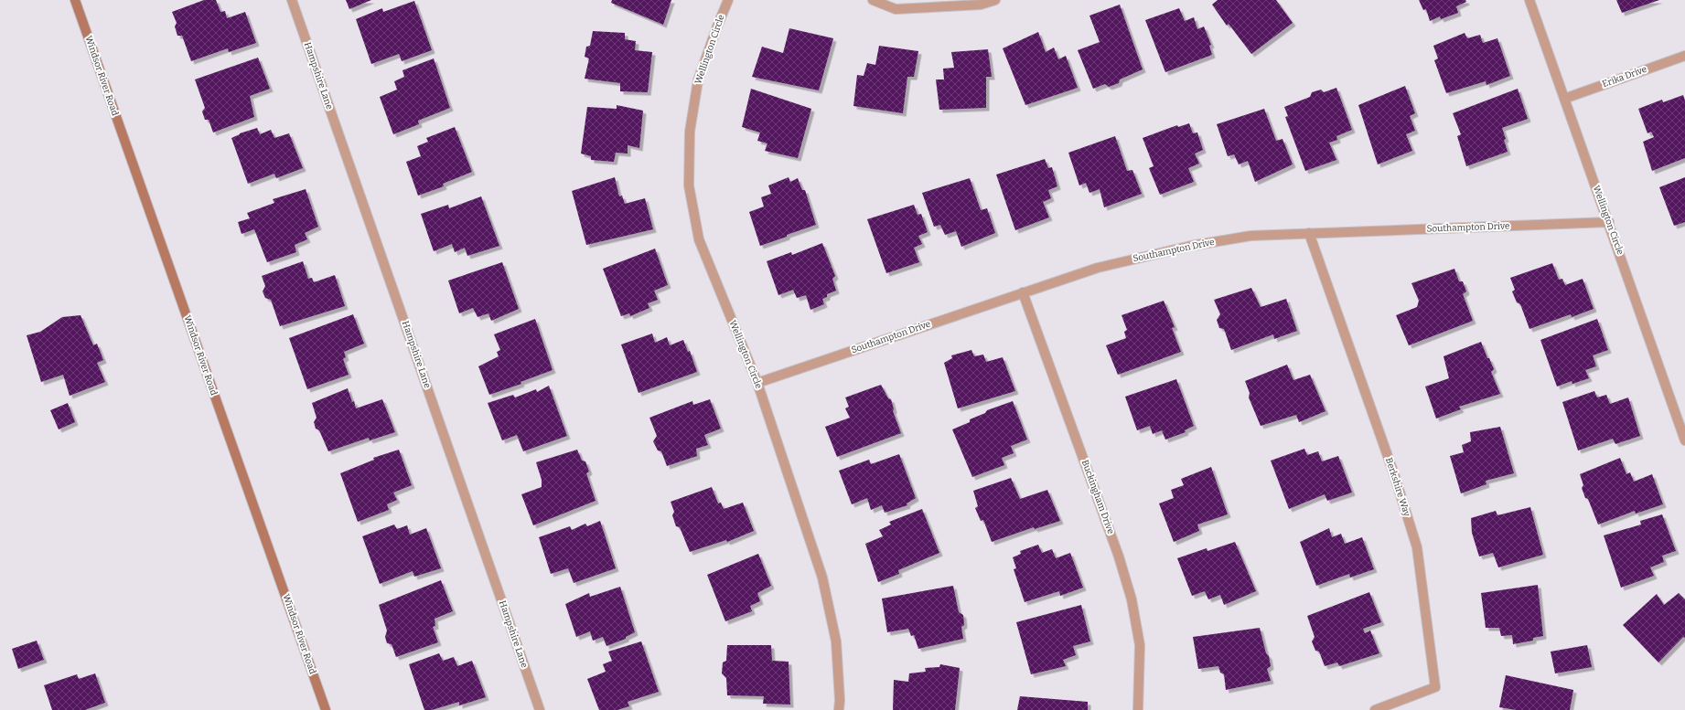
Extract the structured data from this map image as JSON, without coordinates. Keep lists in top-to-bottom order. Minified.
{"streets":{"main road":["Windsor River Road"],"street":["Wellington Circle","Hampshire Lane","Erika Drive","Southampton Drive","Berkshire Way","Buckingham Drive"]},"crossings":[["Wellington Circle","Erika Drive"],["Wellington Circle","Southampton Drive"],["Southampton Drive","Berkshire Way"],["Southampton Drive","Buckingham Drive"]]}
